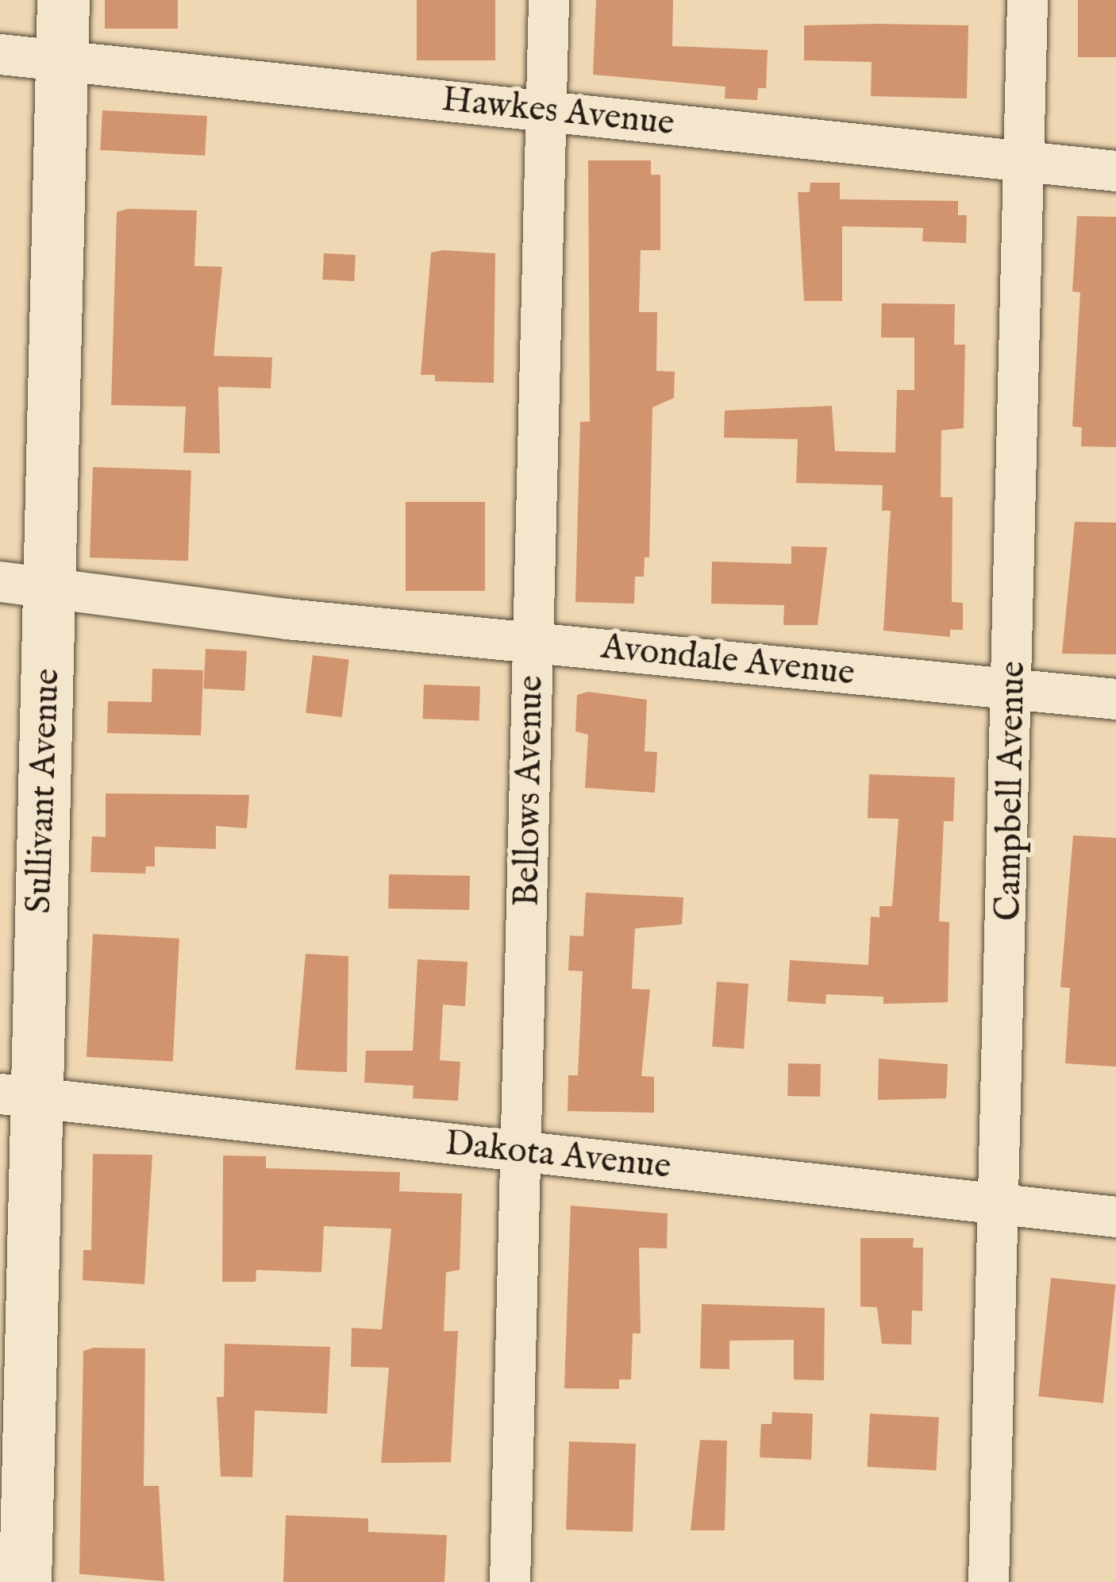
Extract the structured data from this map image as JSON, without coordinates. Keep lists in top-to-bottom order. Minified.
{"streets":{"street":["Hawkes Avenue","Avondale Avenue","Sullivant Avenue","Bellows Avenue","Campbell Avenue","Dakota Avenue"]},"crossings":[["Hawkes Avenue","Sullivant Avenue"],["Hawkes Avenue","Bellows Avenue"],["Hawkes Avenue","Campbell Avenue"],["Avondale Avenue","Sullivant Avenue"],["Avondale Avenue","Bellows Avenue"],["Avondale Avenue","Campbell Avenue"],["Sullivant Avenue","Dakota Avenue"],["Bellows Avenue","Dakota Avenue"],["Campbell Avenue","Dakota Avenue"]]}
